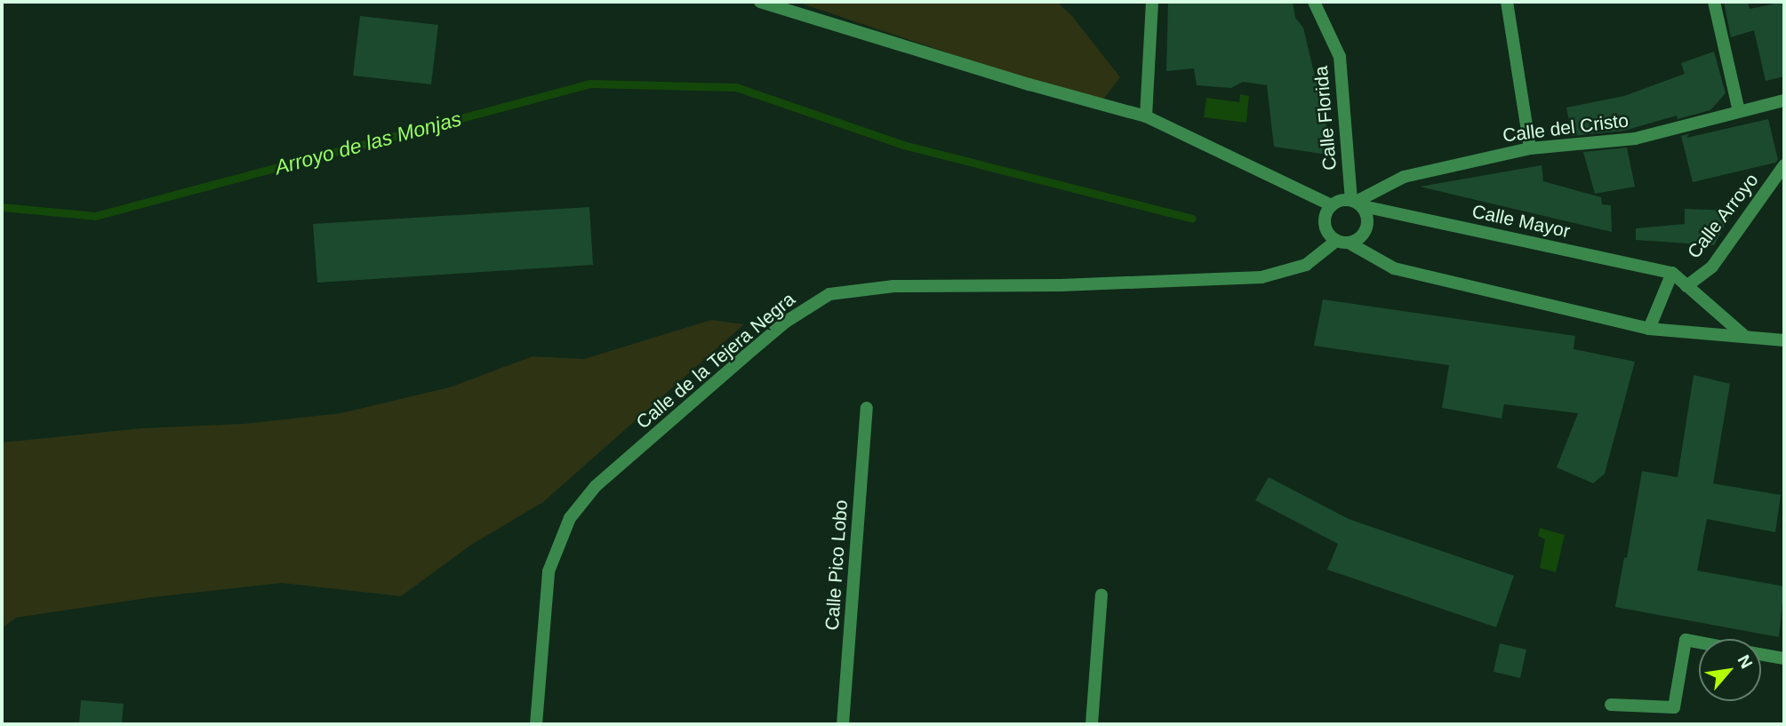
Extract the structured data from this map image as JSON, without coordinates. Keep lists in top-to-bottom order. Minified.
{"streets":{"street":["Calle Florida","Calle del Cristo","Calle Arroyo","Calle Mayor","Calle de la Tejera Negra","Calle Pico Lobo"]},"crossings":[["Calle Florida","Calle del Cristo"],["Calle Florida","Calle Mayor"],["Calle Florida","Calle de la Tejera Negra"],["Calle del Cristo","Calle Mayor"],["Calle del Cristo","Calle de la Tejera Negra"],["Calle Mayor","Calle de la Tejera Negra"]],"water":["Arroyo de las Monjas"],"north":"top right"}
